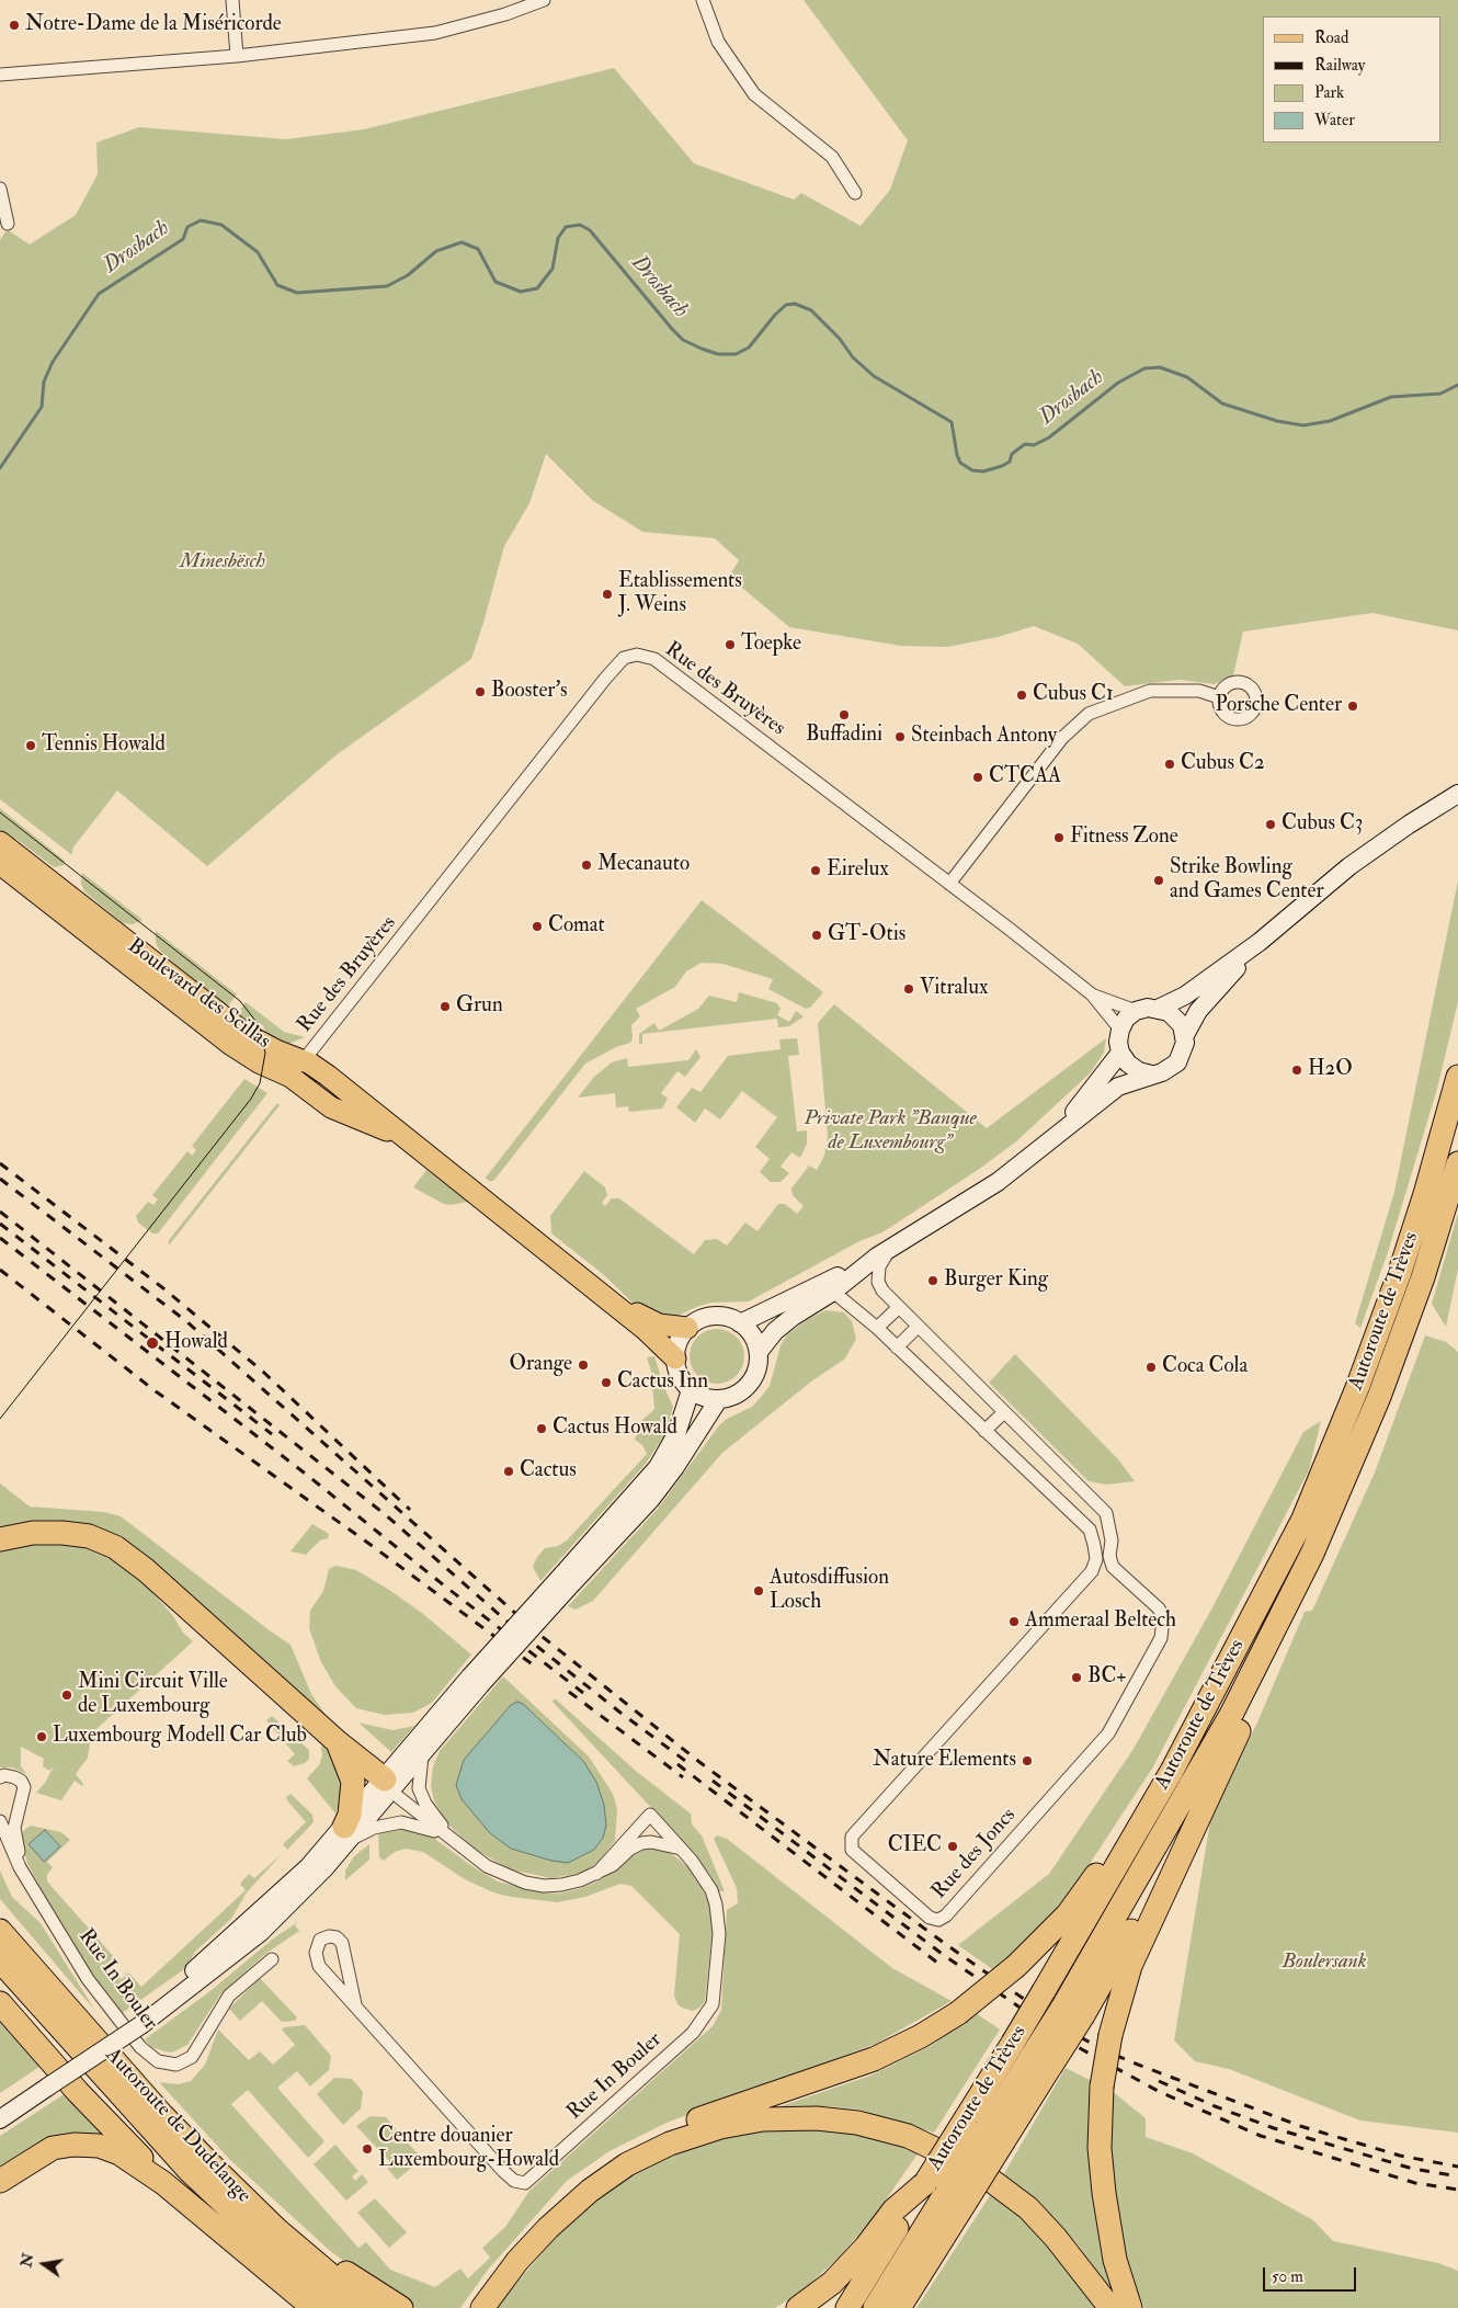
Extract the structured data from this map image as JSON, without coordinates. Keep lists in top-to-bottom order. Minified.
{"streets":{"highway":["Autoroute de Trèves","Autoroute de Dudelange"],"main road":["Boulevard des Scillas"],"street":["Rue des Bruyères","Rue des Joncs","Rue In Bouler"]},"crossings":[["Rue des Bruyères","Boulevard des Scillas"]],"water":["Drosbach"],"parks":["Minesbësch","Private Park \"Banque de Luxembourg\"","Boulersank"],"places":["Notre-Dame de la Miséricorde","Etablissements J. Weins","Toepke","Booster's","Cubus C1","Porsche Center","Buffadini","Steinbach Antony","Tennis Howald","Cubus C2","CTCAA","Cubus C3","Fitness Zone","Mecanauto","Eirelux","Strike Bowling and Games Center","Comat","GT-Otis","Vitralux","Grun","H2O","Burger King","Howald","Orange","Coca Cola","Cactus Inn","Cactus Howald","Cactus","Autosdiffusion Losch","Ammeraal Beltech","BC+","Mini Circuit Ville de Luxembourg","Luxembourg Modell Car Club","Nature Elements","CIEC","Centre douanier Luxembourg-Howald"],"legend":["Road","Railway","Park","Water"],"scale_bar":"50 m","north":"left"}
